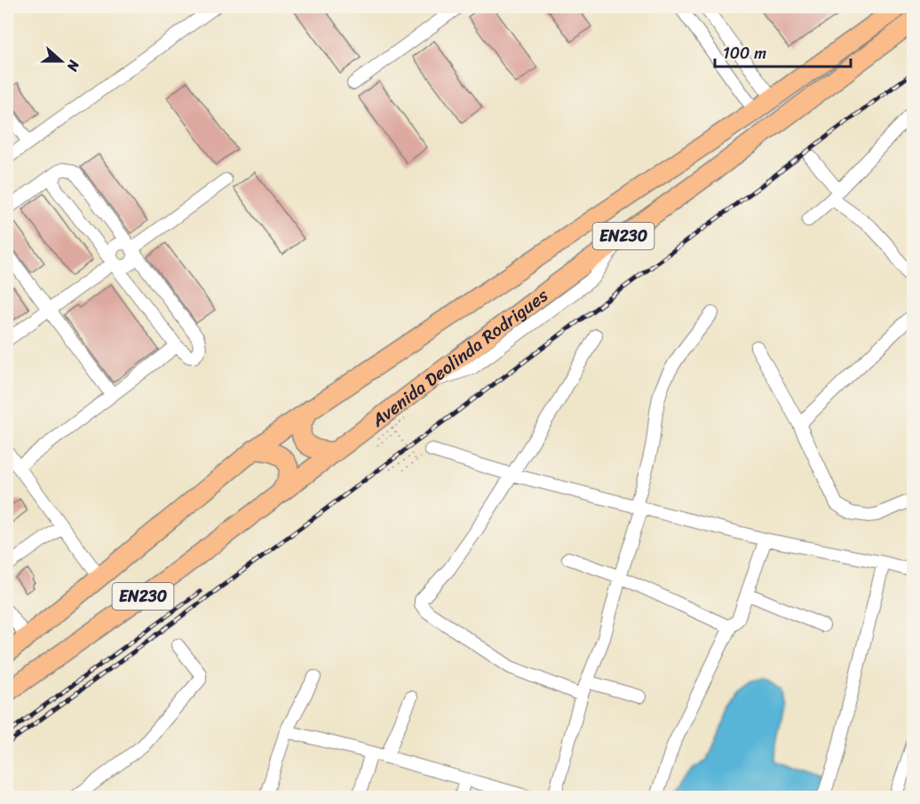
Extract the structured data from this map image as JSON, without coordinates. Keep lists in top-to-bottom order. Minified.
{"streets":{"highway":["EN230","Avenida Deolinda Rodrigues"]},"scale_bar":"100 m","north":"right"}
